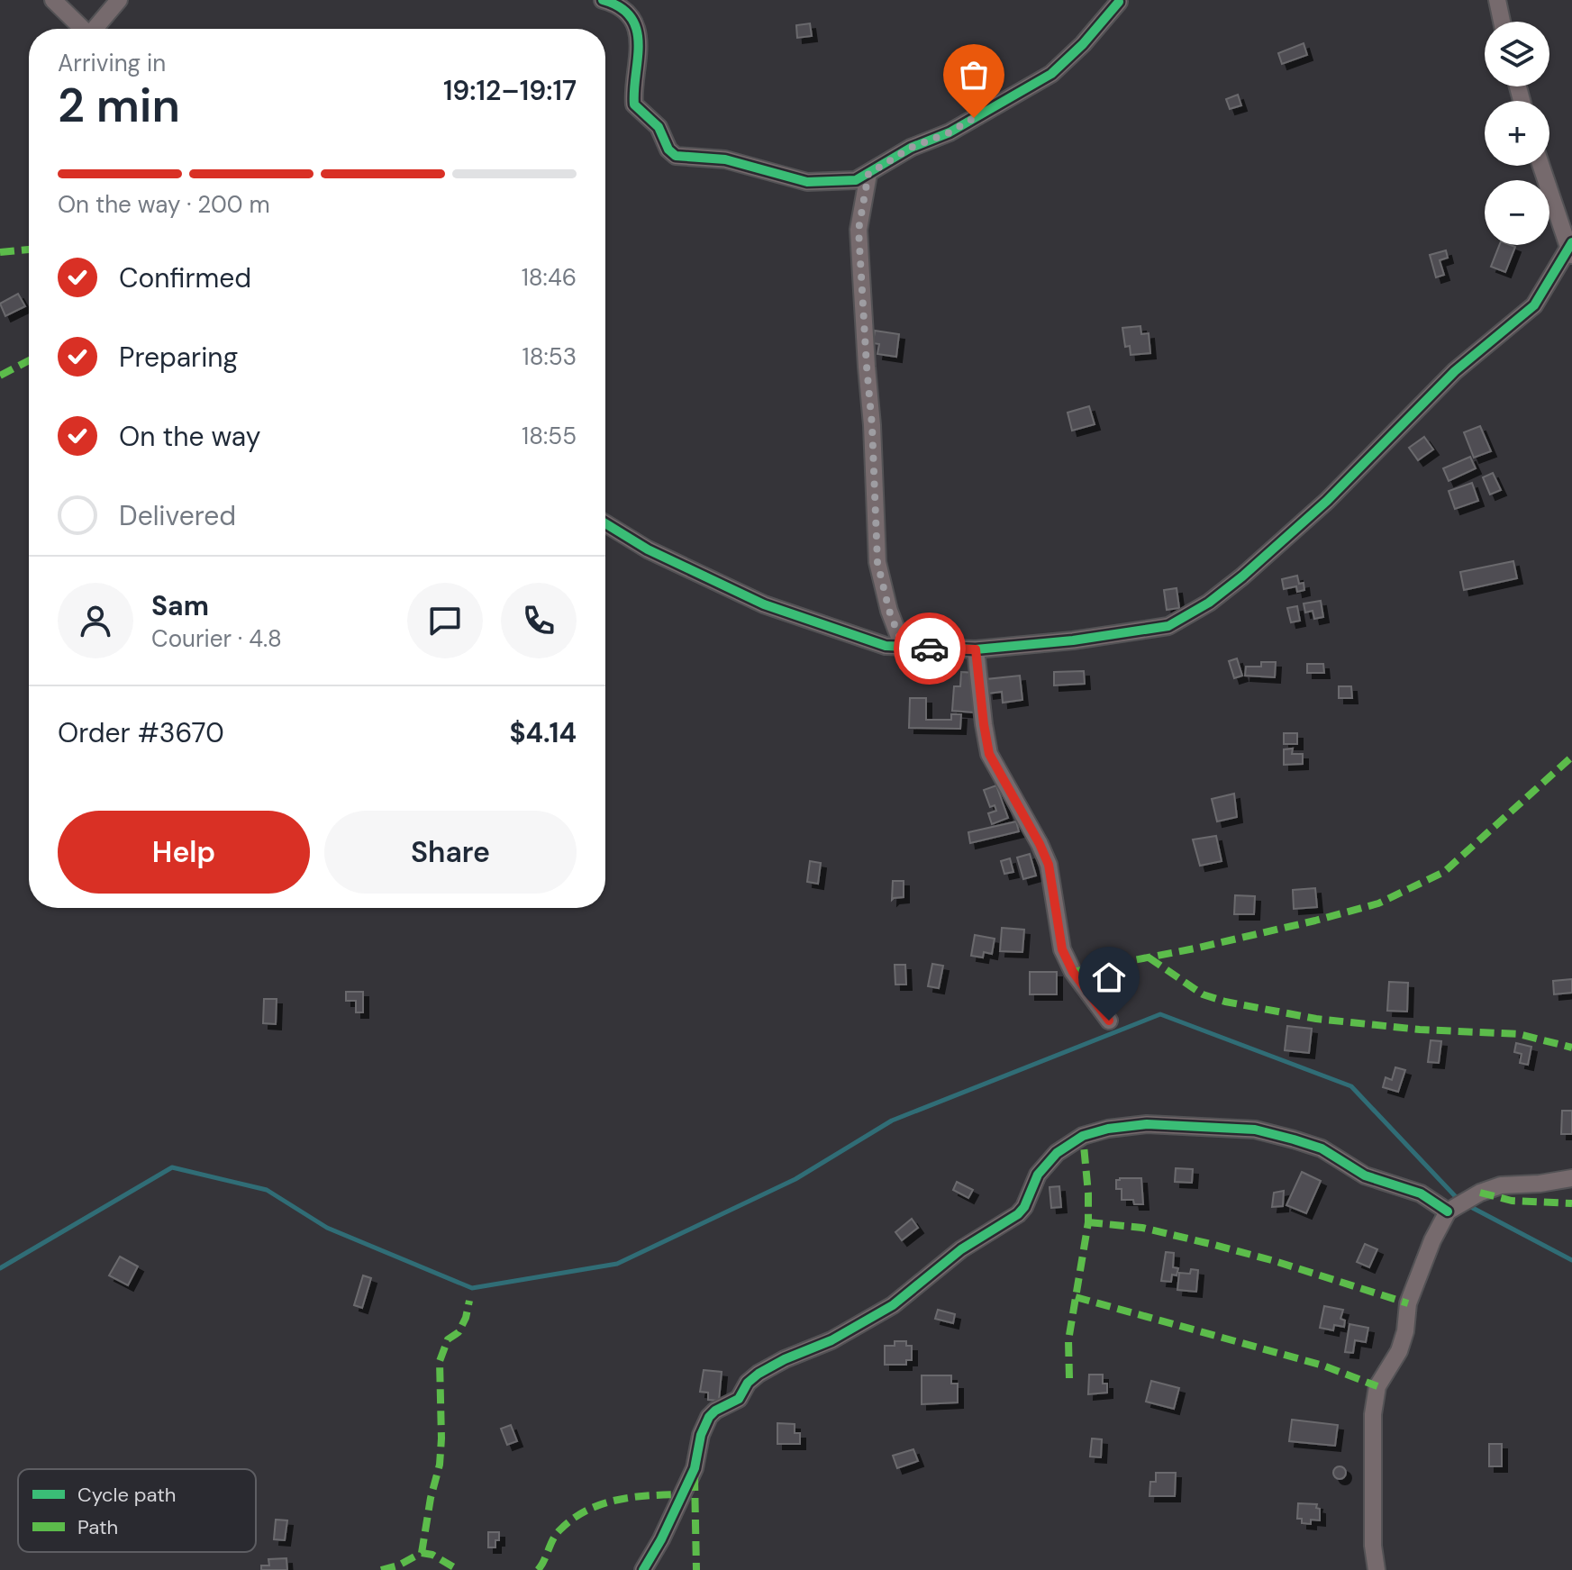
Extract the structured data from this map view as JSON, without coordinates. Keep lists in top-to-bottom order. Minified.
{"legend":["Cycle path","Path"],"page":{"map_buttons":["+","−"],"heading":["2 min","Arriving in","19:12–19:17"],"panel":["Sam","Courier · 4.8","Order #3670","$4.14"],"bar":"On the way · 200 m","list":[["Confirmed","18:46"],["Preparing","18:53"],["On the way","18:55"],"Delivered"],"buttons":["Help","Share"]}}
